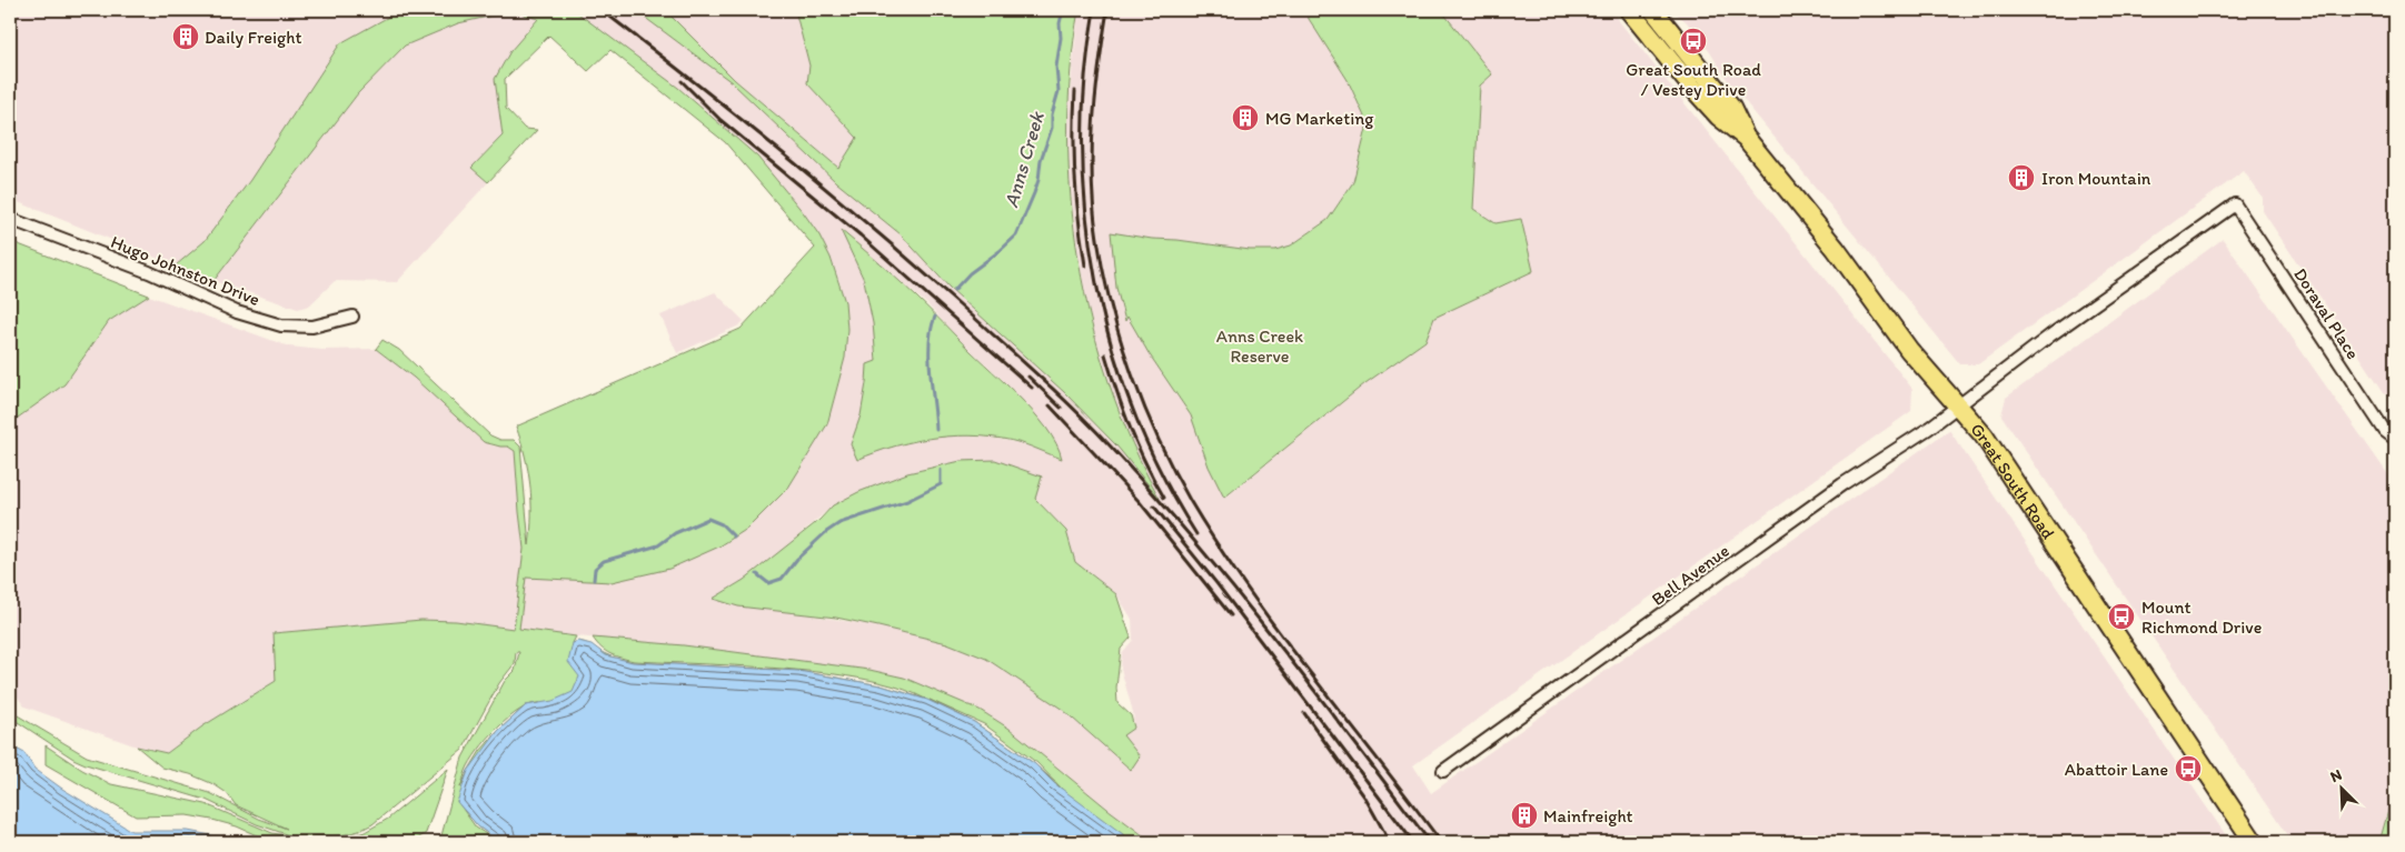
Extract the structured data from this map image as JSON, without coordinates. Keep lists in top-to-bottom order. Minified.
{"streets":{"main road":["Great South Road"],"street":["Hugo Johnston Drive","Doraval Place","Bell Avenue"]},"crossings":[["Doraval Place","Great South Road"],["Doraval Place","Bell Avenue"],["Great South Road","Bell Avenue"]],"water":["Anns Creek"],"parks":["Anns Creek Reserve"],"places":{"building":["Daily Freight","MG Marketing","Iron Mountain","Mainfreight"],"bus stop":["Great South Road / Vestey Drive","Mount Richmond Drive","Abattoir Lane"]},"north":"top left"}
